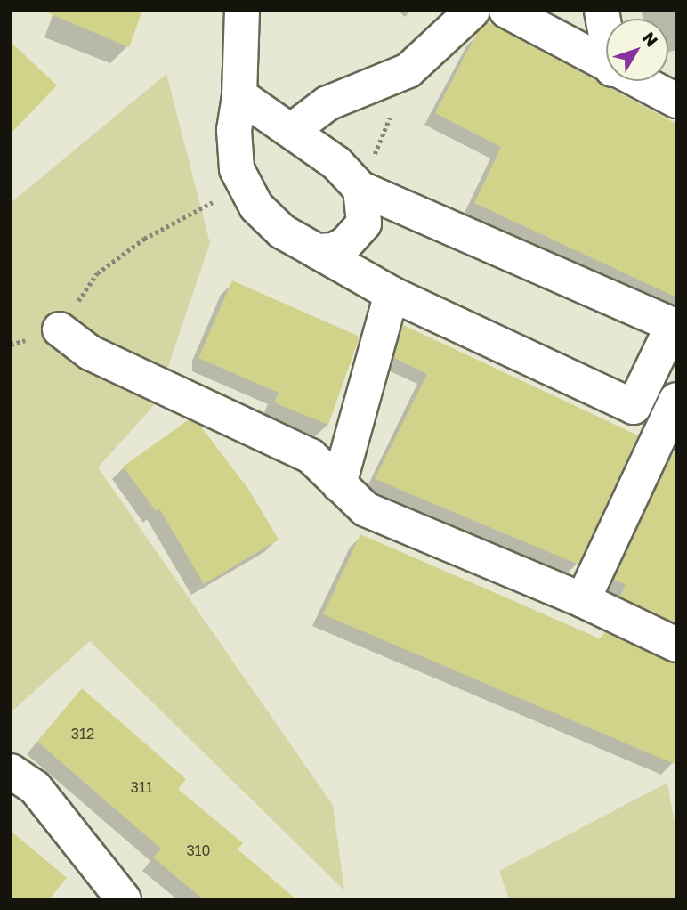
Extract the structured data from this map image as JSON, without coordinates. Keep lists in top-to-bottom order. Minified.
{"house_numbers":["312","311","310"],"north":"top right"}
